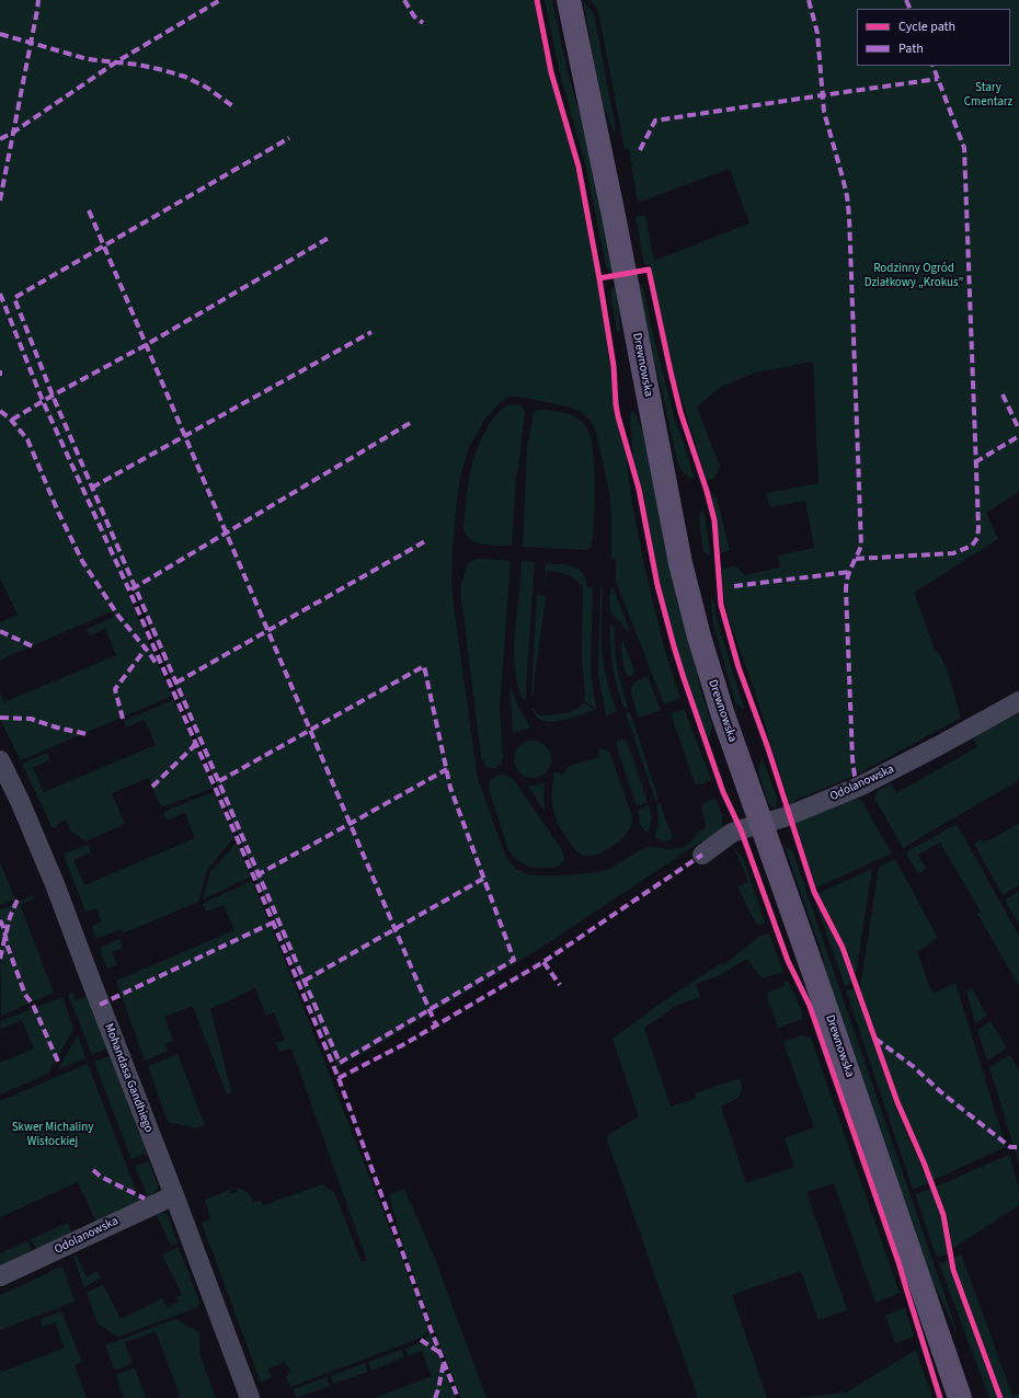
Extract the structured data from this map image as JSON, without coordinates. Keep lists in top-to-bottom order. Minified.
{"streets":{"main road":["Drewnowska"],"street":["Odolanowska","Mohandasa Gandhiego"]},"crossings":[["Drewnowska","Odolanowska"],["Odolanowska","Mohandasa Gandhiego"]],"parks":["Stary Cmentarz","Rodzinny Ogród Działkowy „Krokus”","Skwer Michaliny Wisłockiej"],"legend":["Cycle path","Path"]}
